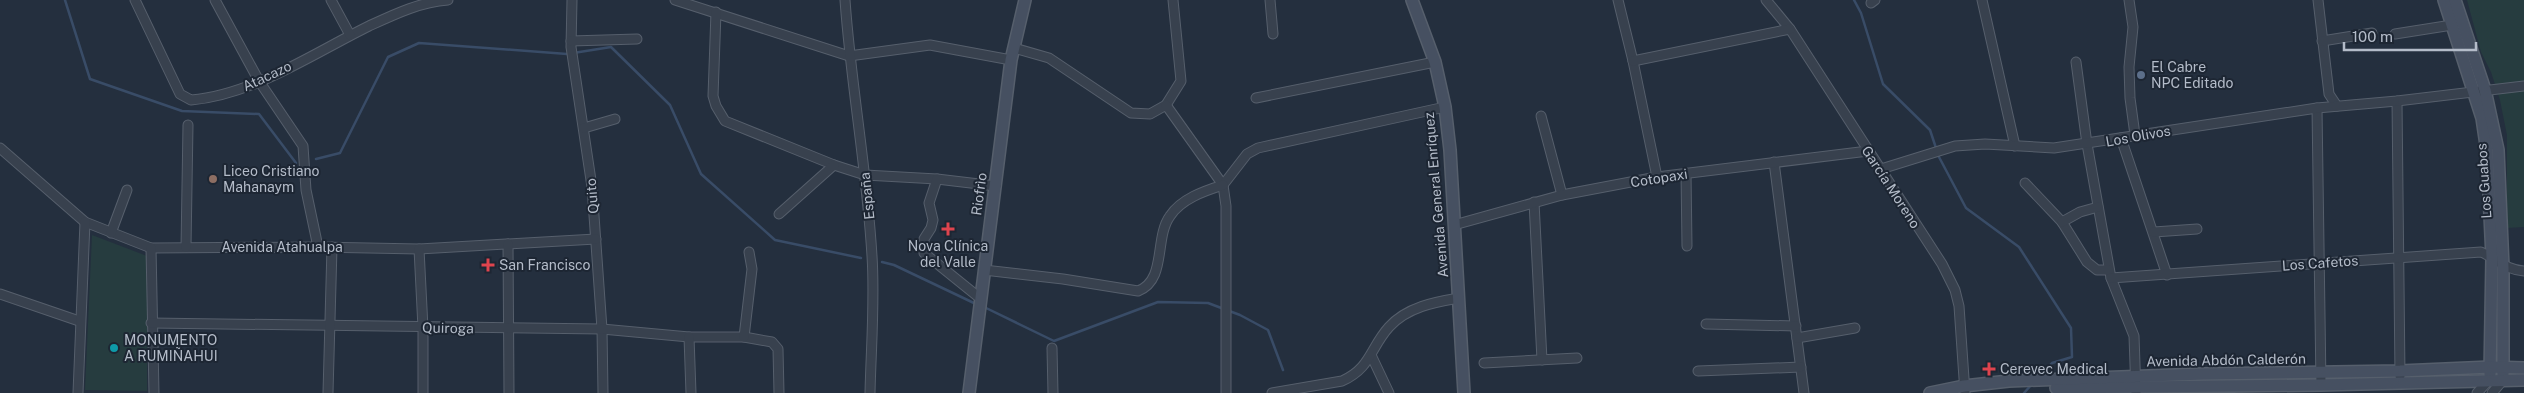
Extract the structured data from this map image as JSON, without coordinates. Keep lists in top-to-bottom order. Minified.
{"streets":{"street":["Atacazo","Los Olivos","Cotopaxi","Los Guabos","García Moreno","Riofrìo","Avenida General Enríquez","Quito","España","Avenida Atahualpa","Los Cafetos","Quiroga","Avenida Abdón Calderón"]},"crossings":[["Los Olivos","Los Guabos"],["Los Olivos","García Moreno"],["Cotopaxi","García Moreno"],["Cotopaxi","Avenida General Enríquez"],["Los Guabos","Los Cafetos"],["Los Guabos","Avenida Abdón Calderón"],["García Moreno","Avenida Abdón Calderón"],["Quito","Avenida Atahualpa"],["Quito","Quiroga"]],"places":{"other":["El Cabre NPC Editado","Liceo Cristiano Mahanaym","MONUMENTO A RUMIÑAHUI"],"health":["Nova Clínica del Valle","San Francisco","Cerevec Medical"]},"scale_bar":"100 m"}
